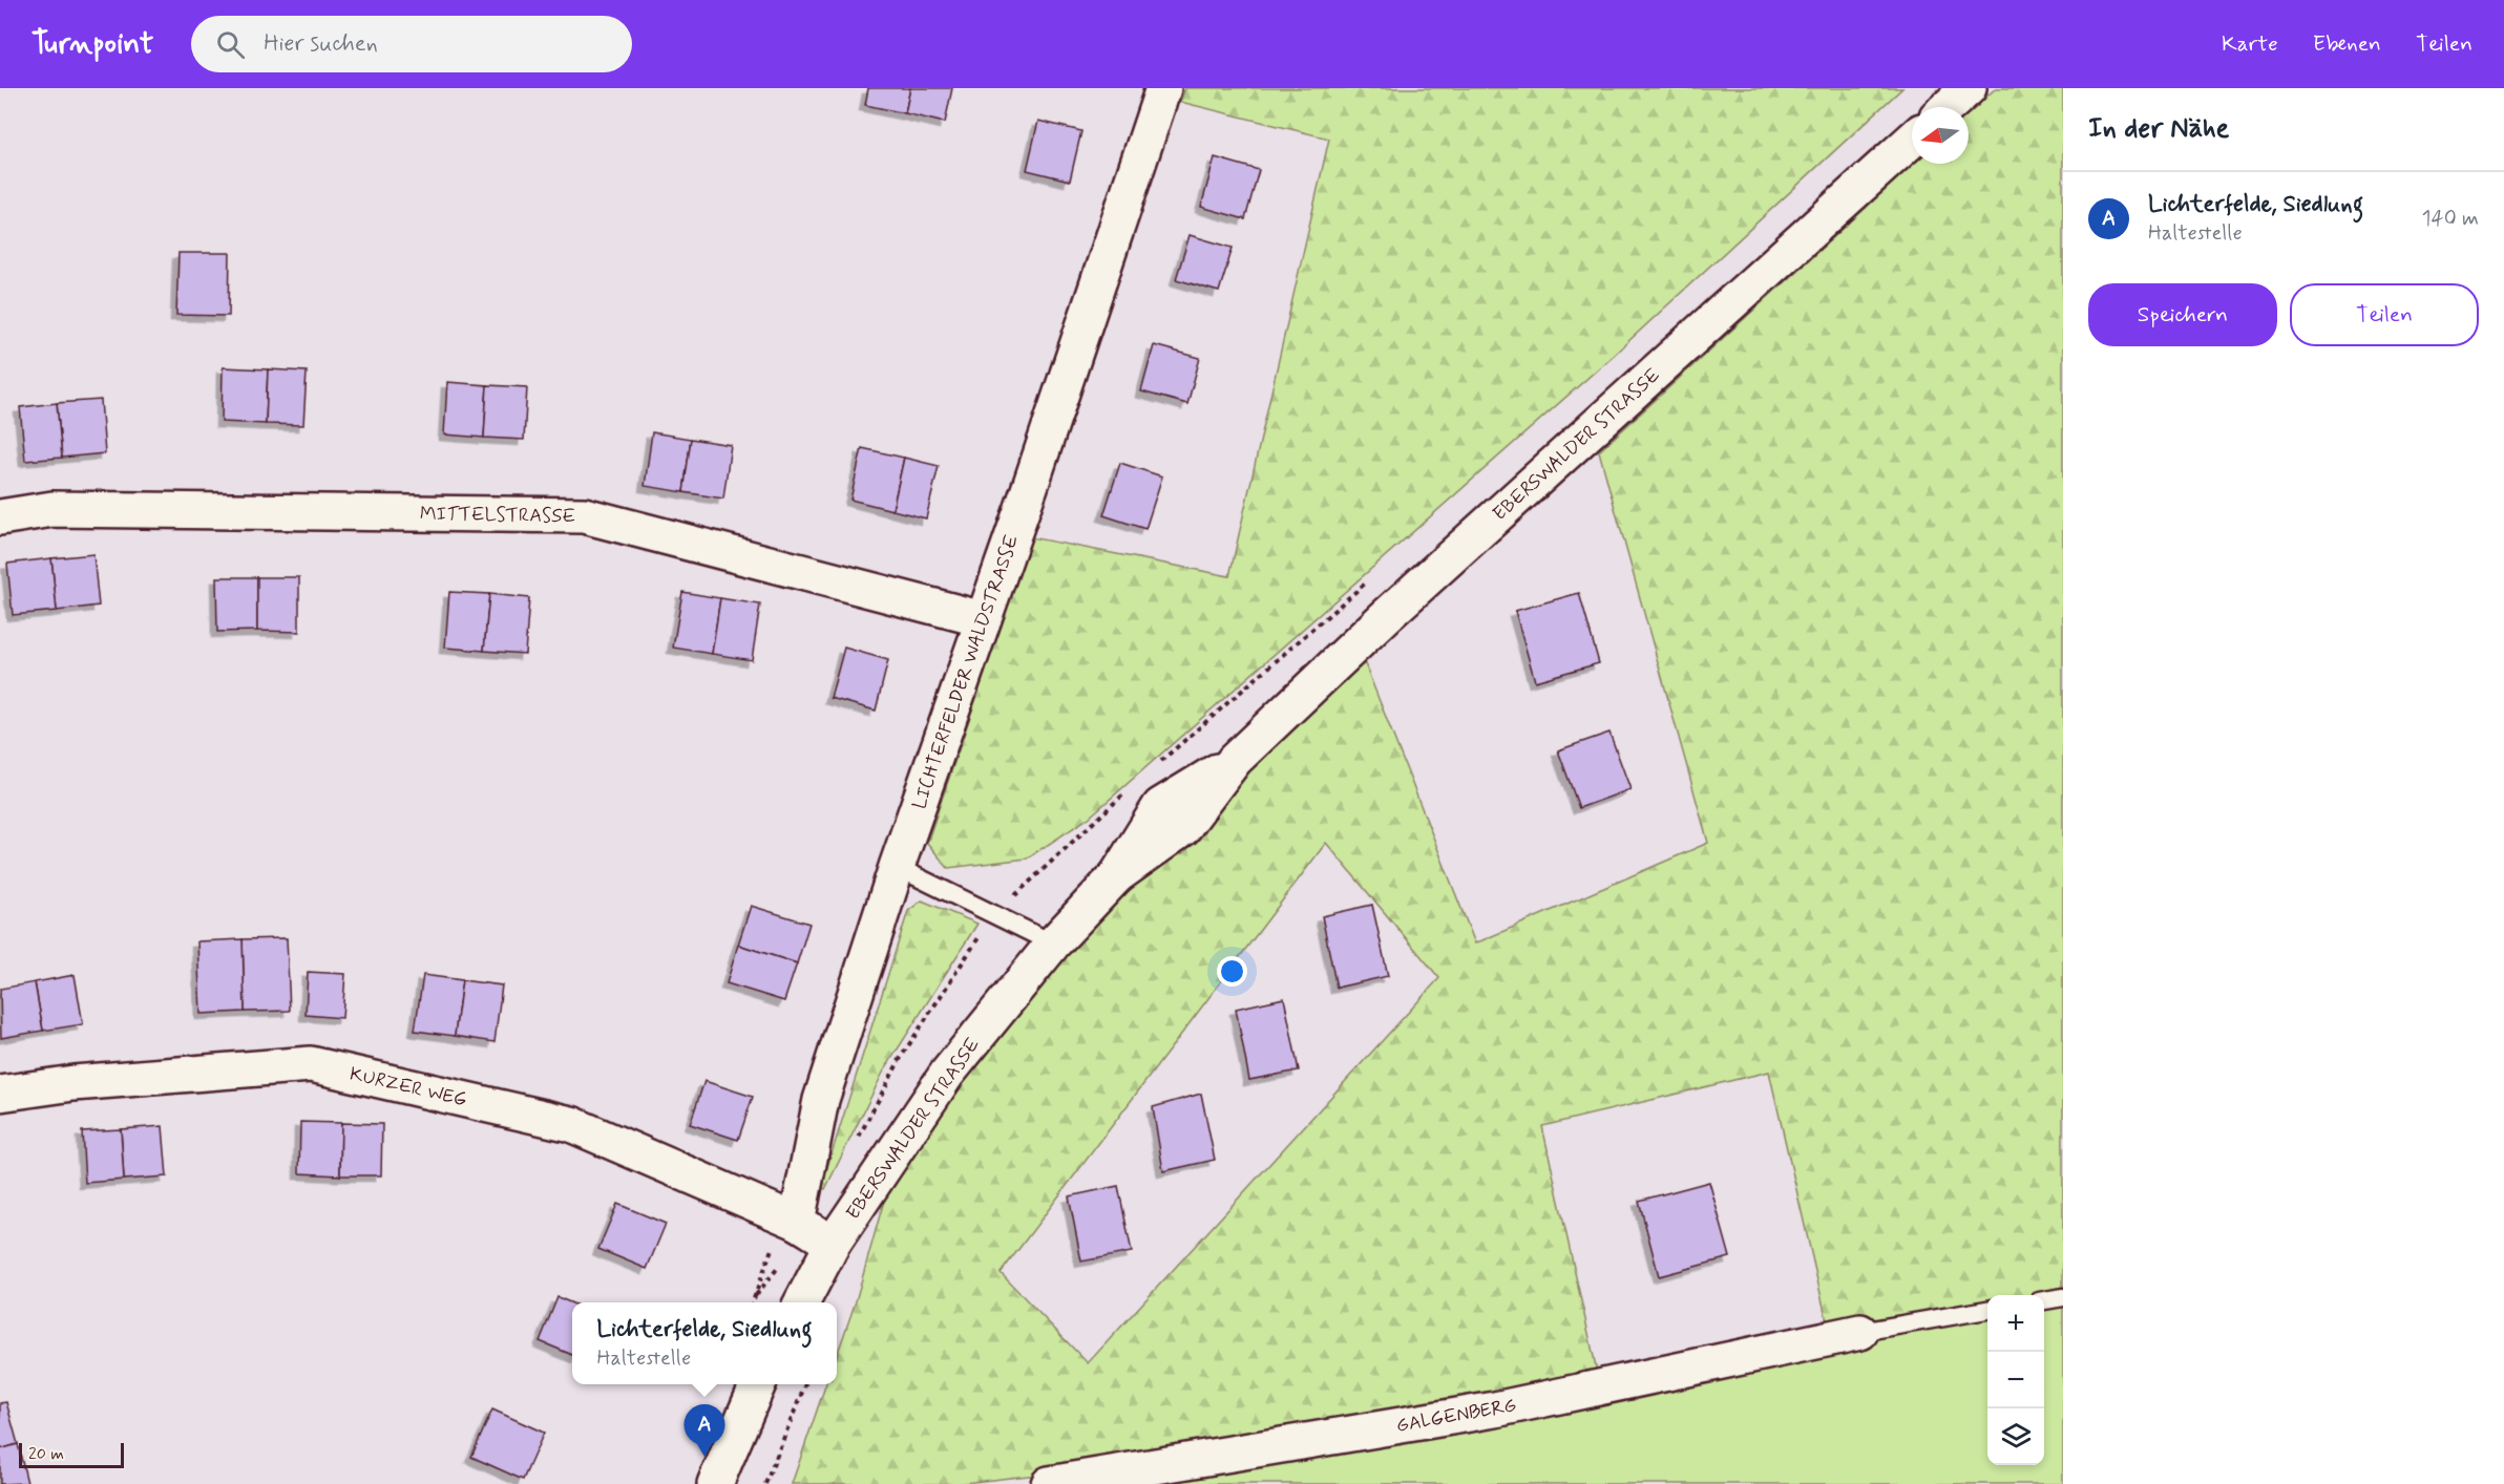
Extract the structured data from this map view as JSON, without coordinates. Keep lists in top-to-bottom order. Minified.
{"streets":{"street":["EBERSWALDER STRASSE","MITTELSTRASSE","LICHTERFELDER WALDSTRASSE","KURZER WEG","GALGENBERG"]},"crossings":[["MITTELSTRASSE","LICHTERFELDER WALDSTRASSE"],["LICHTERFELDER WALDSTRASSE","KURZER WEG"]],"scale_bar":"20 m","north":"left","page":{"header":"Turnpoint","search":"Hier suchen","nav":["Karte","Ebenen","Teilen"],"heading":"In der Nähe","list":[{"mark":"A","name":"Lichterfelde, Siedlung","note":"Haltestelle","value":"140 m"}],"buttons":["Speichern","Teilen"],"map_buttons":["+","−"],"popup":["Lichterfelde, Siedlung","Haltestelle"],"pins":"A","scale":"20 m"}}
